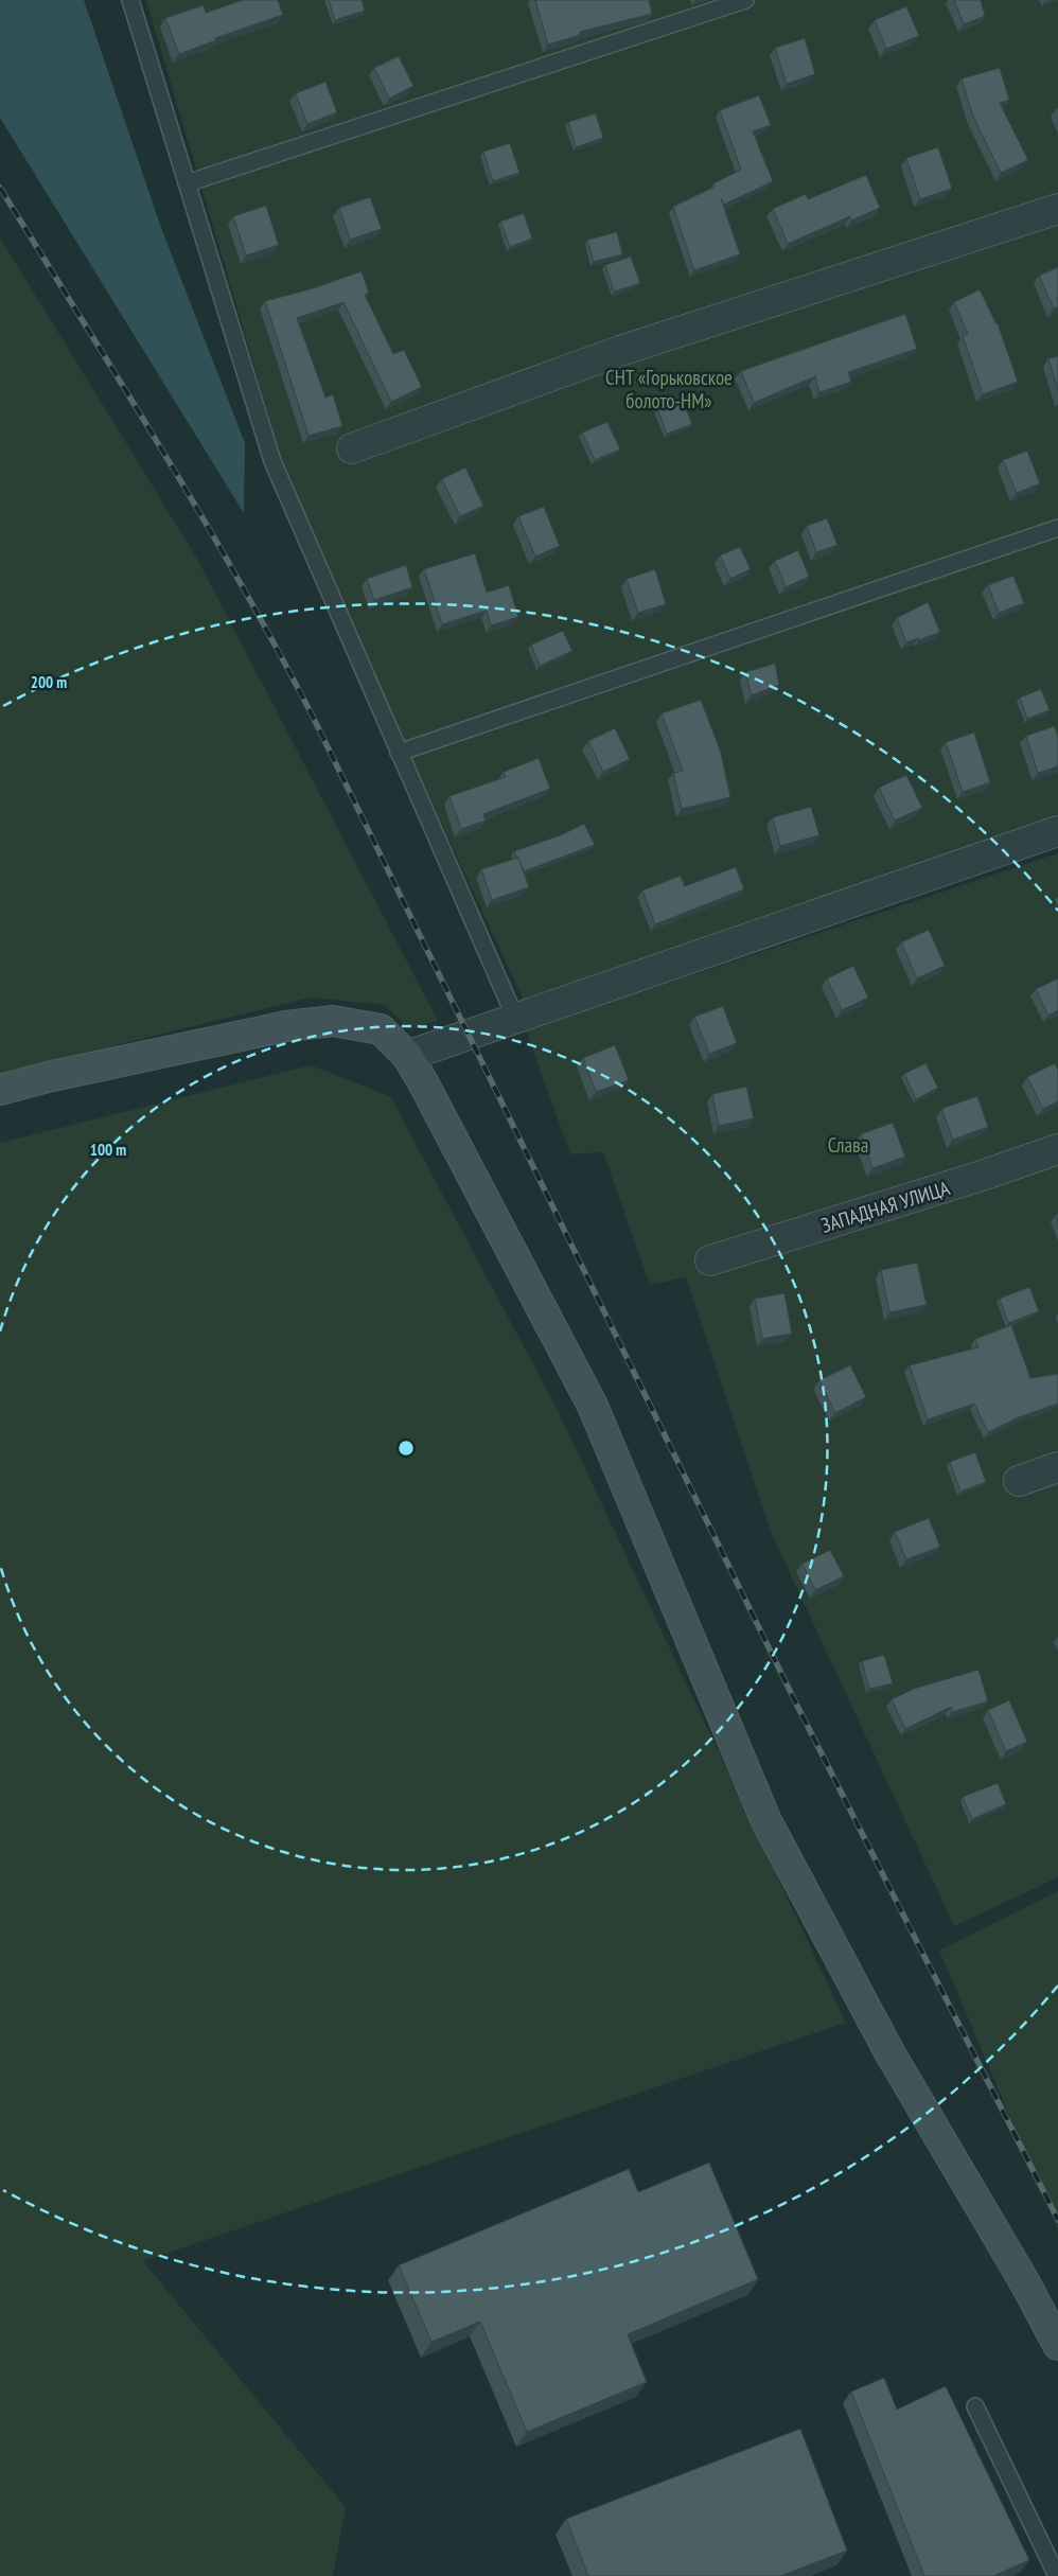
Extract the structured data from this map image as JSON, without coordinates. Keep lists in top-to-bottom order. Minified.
{"streets":{"street":["ЗАПАДНАЯ УЛИЦА"]},"parks":["СНТ «Горьковское болото-НМ»","Слава"],"rings":["200 m","100 m"]}
